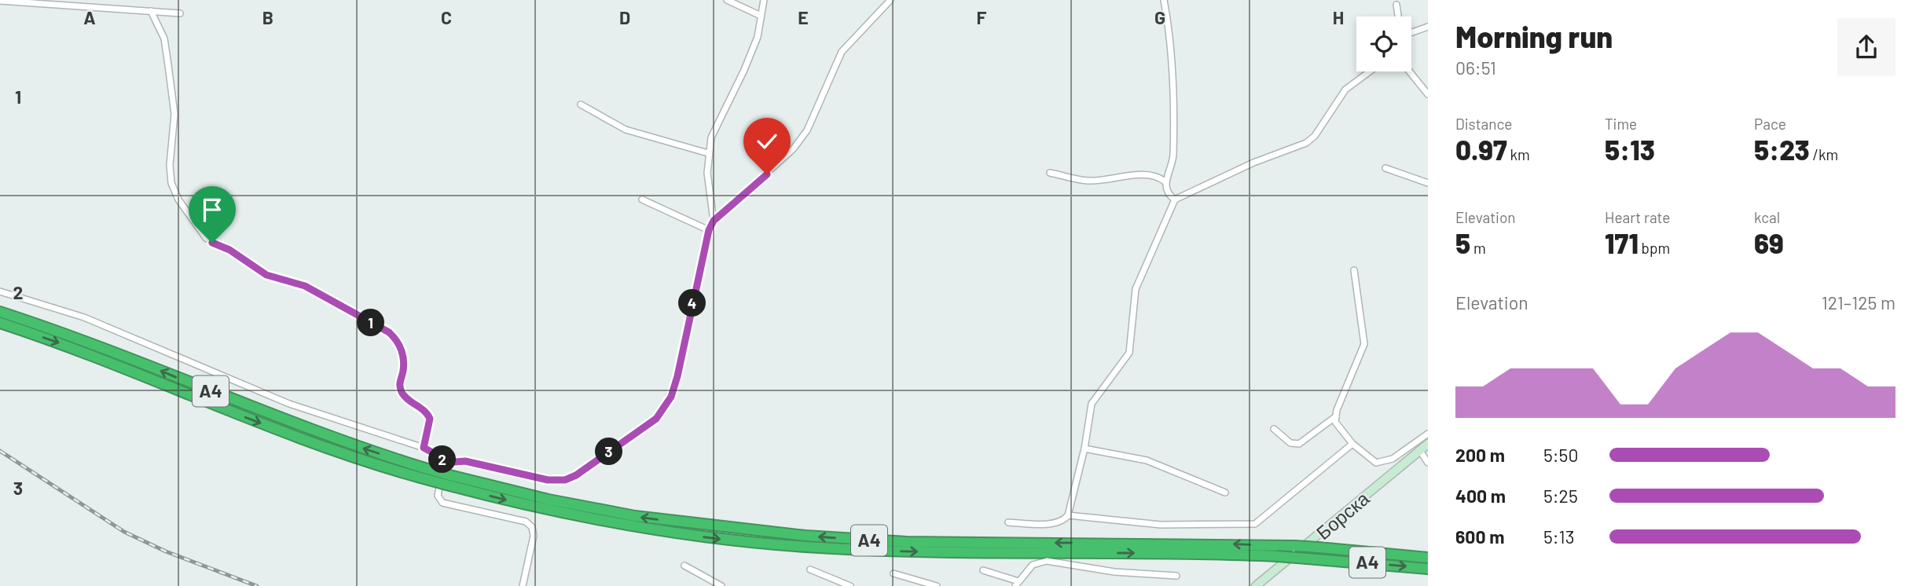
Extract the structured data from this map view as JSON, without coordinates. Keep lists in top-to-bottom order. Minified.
{"streets":{"highway":["A4"],"street":["Борска"]},"page":{"heading":["Morning run","06:51"],"stats":[["Distance","0.97 km"],["Time","5:13"],["Pace","5:23 /km"],["Elevation","5 m"],["Heart rate","171 bpm"],["kcal","69"]],"chart":["Elevation","121–125 m"],"pins":["4","1","3","2"],"list":[{"name":"200 m","note":"5:50"},{"name":"400 m","note":"5:25"},{"name":"600 m","note":"5:13"}]},"grid":{"columns":["A","B","C","D","E","F","G","H"],"rows":["1","2","3"]}}
